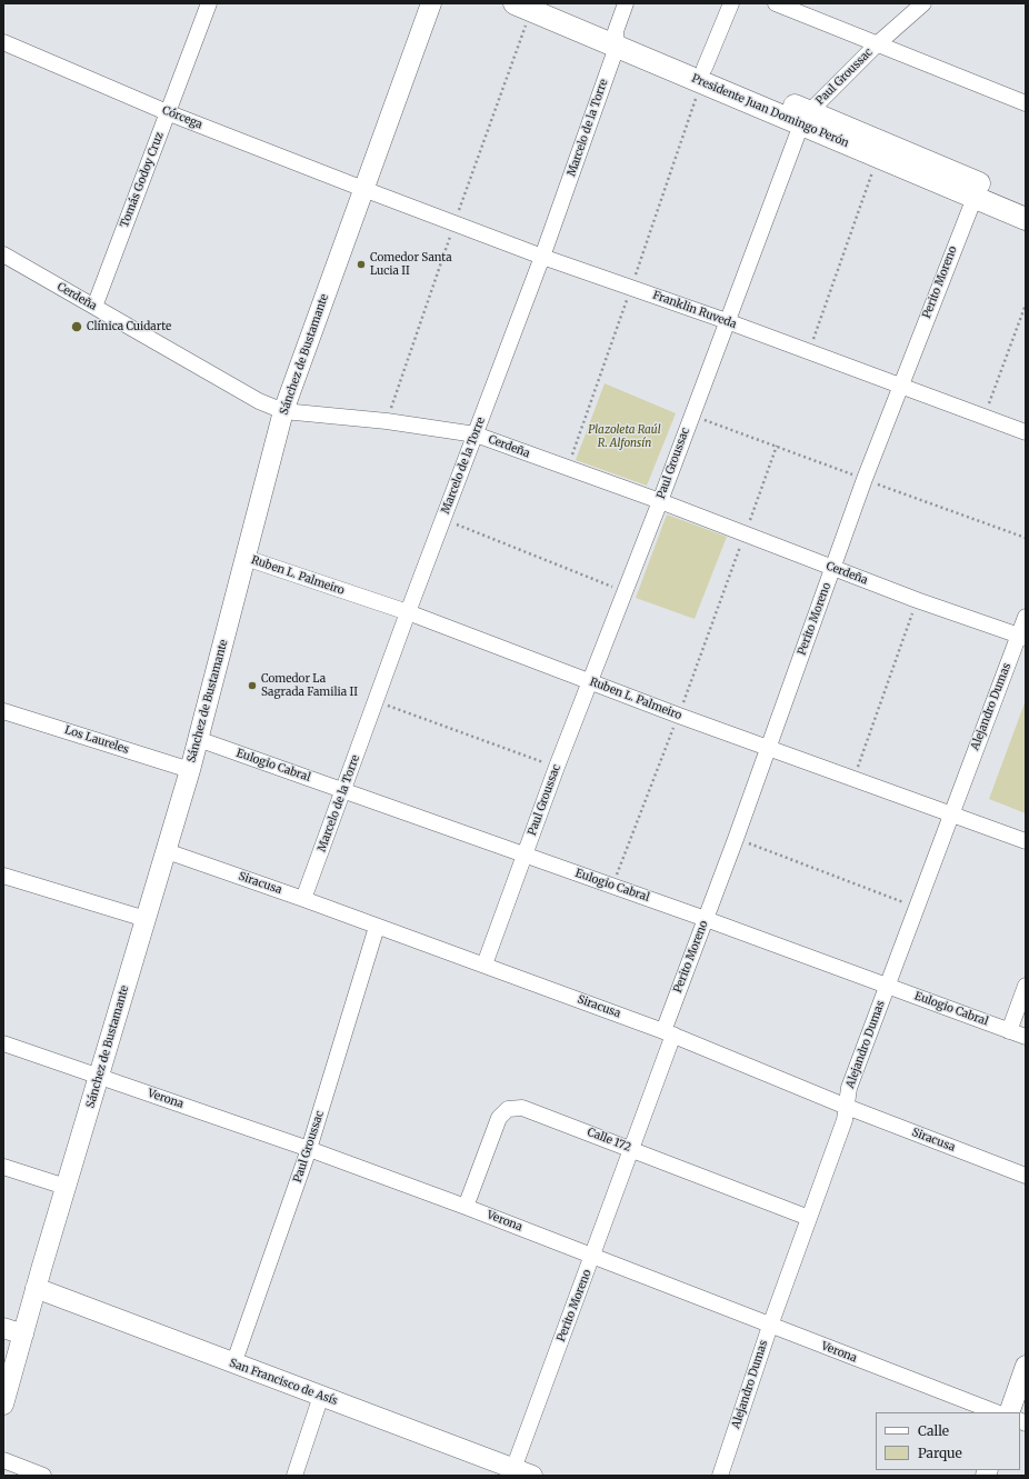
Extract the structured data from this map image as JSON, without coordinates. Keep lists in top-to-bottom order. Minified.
{"streets":{"main road":["Presidente Juan Domingo Perón"],"street":["Paul Groussac","Córcega","Marcelo de la Torre","Tomás Godoy Cruz","Perito Moreno","Cerdeña","Franklin Ruveda","Sánchez de Bustamante","Ruben L. Palmeiro","Alejandro Dumas","Los Laureles","Eulogio Cabral","Siracusa","Verona","Calle 172","San Francisco de Asís"]},"crossings":[["Paul Groussac","Presidente Juan Domingo Perón"],["Paul Groussac","Cerdeña"],["Paul Groussac","Franklin Ruveda"],["Paul Groussac","Ruben L. Palmeiro"],["Paul Groussac","Eulogio Cabral"],["Paul Groussac","Siracusa"],["Paul Groussac","Verona"],["Paul Groussac","San Francisco de Asís"],["Presidente Juan Domingo Perón","Marcelo de la Torre"],["Presidente Juan Domingo Perón","Perito Moreno"],["Córcega","Tomás Godoy Cruz"],["Córcega","Franklin Ruveda"],["Córcega","Sánchez de Bustamante"],["Marcelo de la Torre","Cerdeña"],["Marcelo de la Torre","Franklin Ruveda"],["Marcelo de la Torre","Ruben L. Palmeiro"],["Marcelo de la Torre","Eulogio Cabral"],["Marcelo de la Torre","Siracusa"],["Tomás Godoy Cruz","Cerdeña"],["Perito Moreno","Cerdeña"],["Perito Moreno","Franklin Ruveda"],["Perito Moreno","Ruben L. Palmeiro"],["Perito Moreno","Eulogio Cabral"],["Perito Moreno","Siracusa"],["Perito Moreno","Verona"],["Perito Moreno","Calle 172"],["Perito Moreno","San Francisco de Asís"],["Cerdeña","Sánchez de Bustamante"],["Cerdeña","Alejandro Dumas"],["Franklin Ruveda","Sánchez de Bustamante"],["Sánchez de Bustamante","Ruben L. Palmeiro"],["Sánchez de Bustamante","Los Laureles"],["Sánchez de Bustamante","Eulogio Cabral"],["Sánchez de Bustamante","Siracusa"],["Sánchez de Bustamante","Verona"],["Sánchez de Bustamante","San Francisco de Asís"],["Ruben L. Palmeiro","Alejandro Dumas"],["Alejandro Dumas","Eulogio Cabral"],["Alejandro Dumas","Siracusa"],["Alejandro Dumas","Verona"],["Alejandro Dumas","Calle 172"],["Verona","Calle 172"]],"parks":["Plazoleta Raúl R. Alfonsín"],"places":["Comedor Santa Lucia II","Clínica Cuidarte","Comedor La Sagrada Familia II"],"legend":["Calle","Parque"]}
